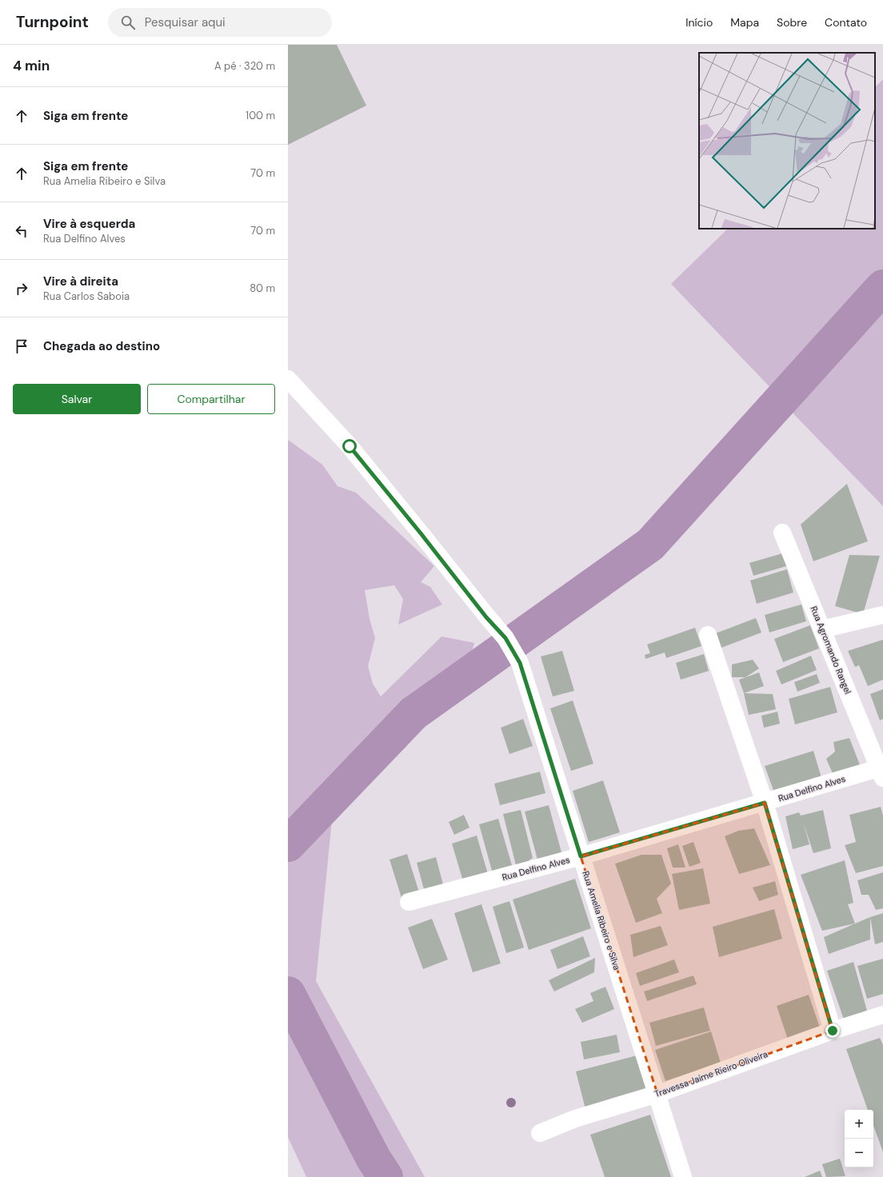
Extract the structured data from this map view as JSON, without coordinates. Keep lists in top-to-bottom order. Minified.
{"streets":{"street":["Rua Agromando Rangel","Rua Delfino Alves","Rua Amelia Ribeiro e Silva","Travessa Jaime Rieiro Oliveira"]},"crossings":[["Rua Agromando Rangel","Rua Delfino Alves"],["Rua Delfino Alves","Rua Amelia Ribeiro e Silva"],["Rua Amelia Ribeiro e Silva","Travessa Jaime Rieiro Oliveira"]],"page":{"header":"Turnpoint","search":"Pesquisar aqui","nav":["Início","Mapa","Sobre","Contato"],"heading":["4 min","A pé · 320 m"],"list":[["Siga em frente","100 m"],["Siga em frente","Rua Amelia Ribeiro e Silva","70 m"],["Vire à esquerda","Rua Delfino Alves","70 m"],["Vire à direita","Rua Carlos Saboia","80 m"],"Chegada ao destino"],"buttons":["Salvar","Compartilhar"],"map_buttons":["+","−"]}}
